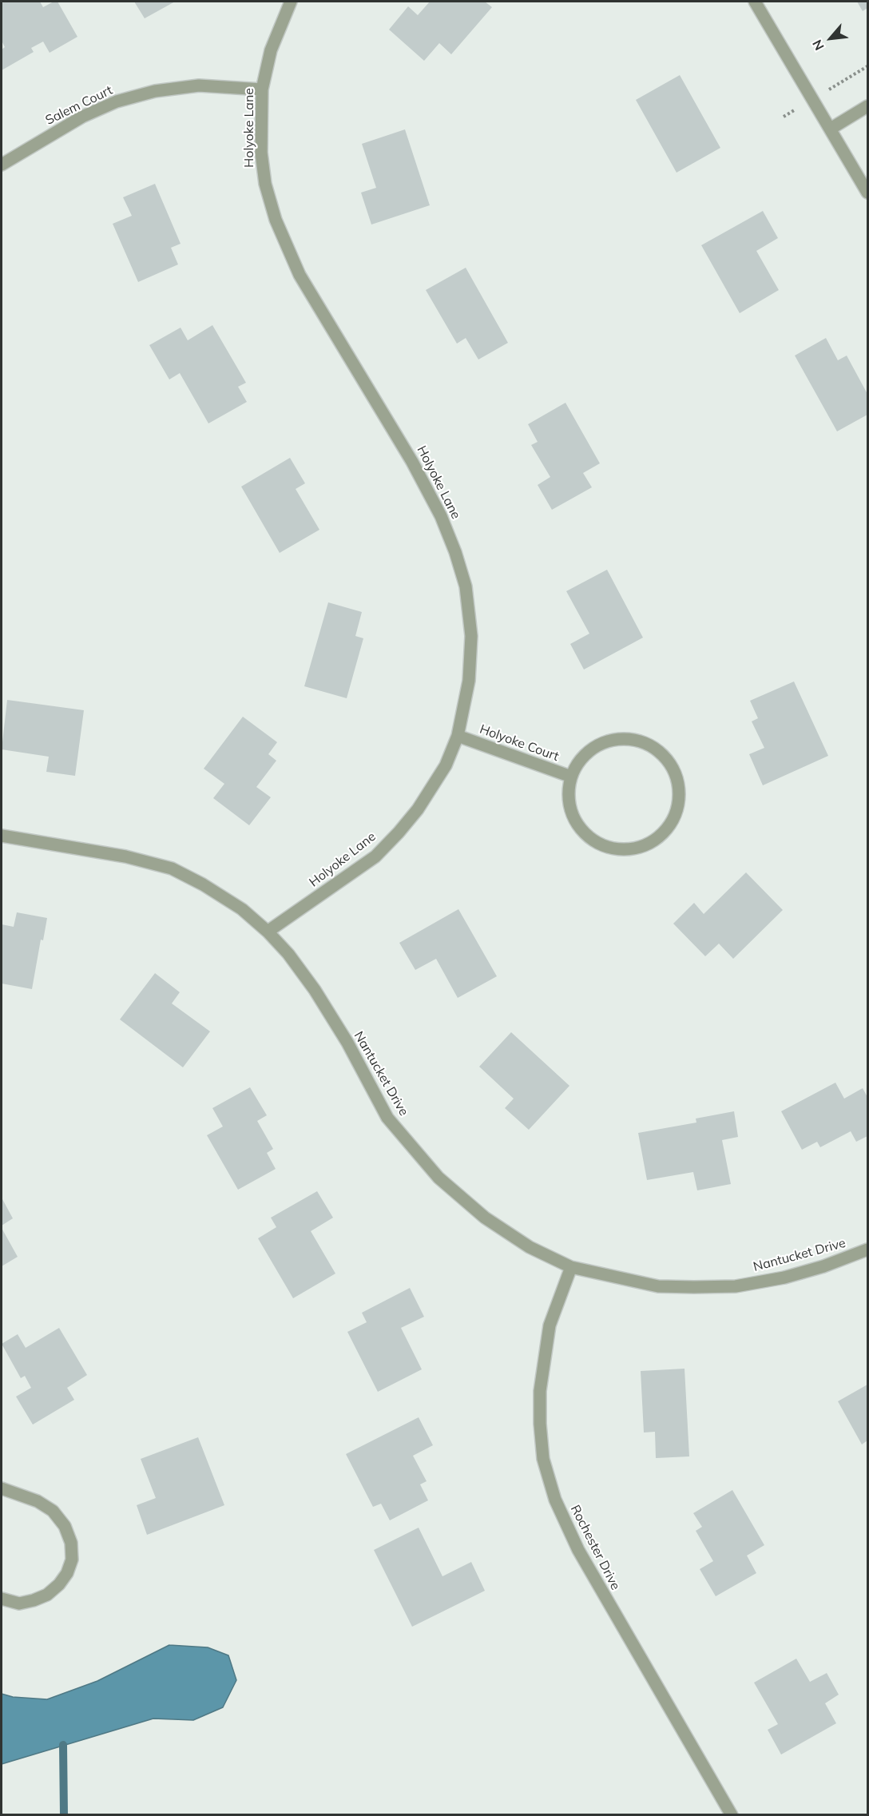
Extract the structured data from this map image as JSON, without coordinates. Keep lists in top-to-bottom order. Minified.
{"streets":{"street":["Salem Court","Holyoke Lane","Holyoke Court","Nantucket Drive","Rochester Drive"]},"crossings":[["Salem Court","Holyoke Lane"],["Holyoke Lane","Holyoke Court"],["Holyoke Lane","Nantucket Drive"],["Nantucket Drive","Rochester Drive"]],"north":"bottom left"}
